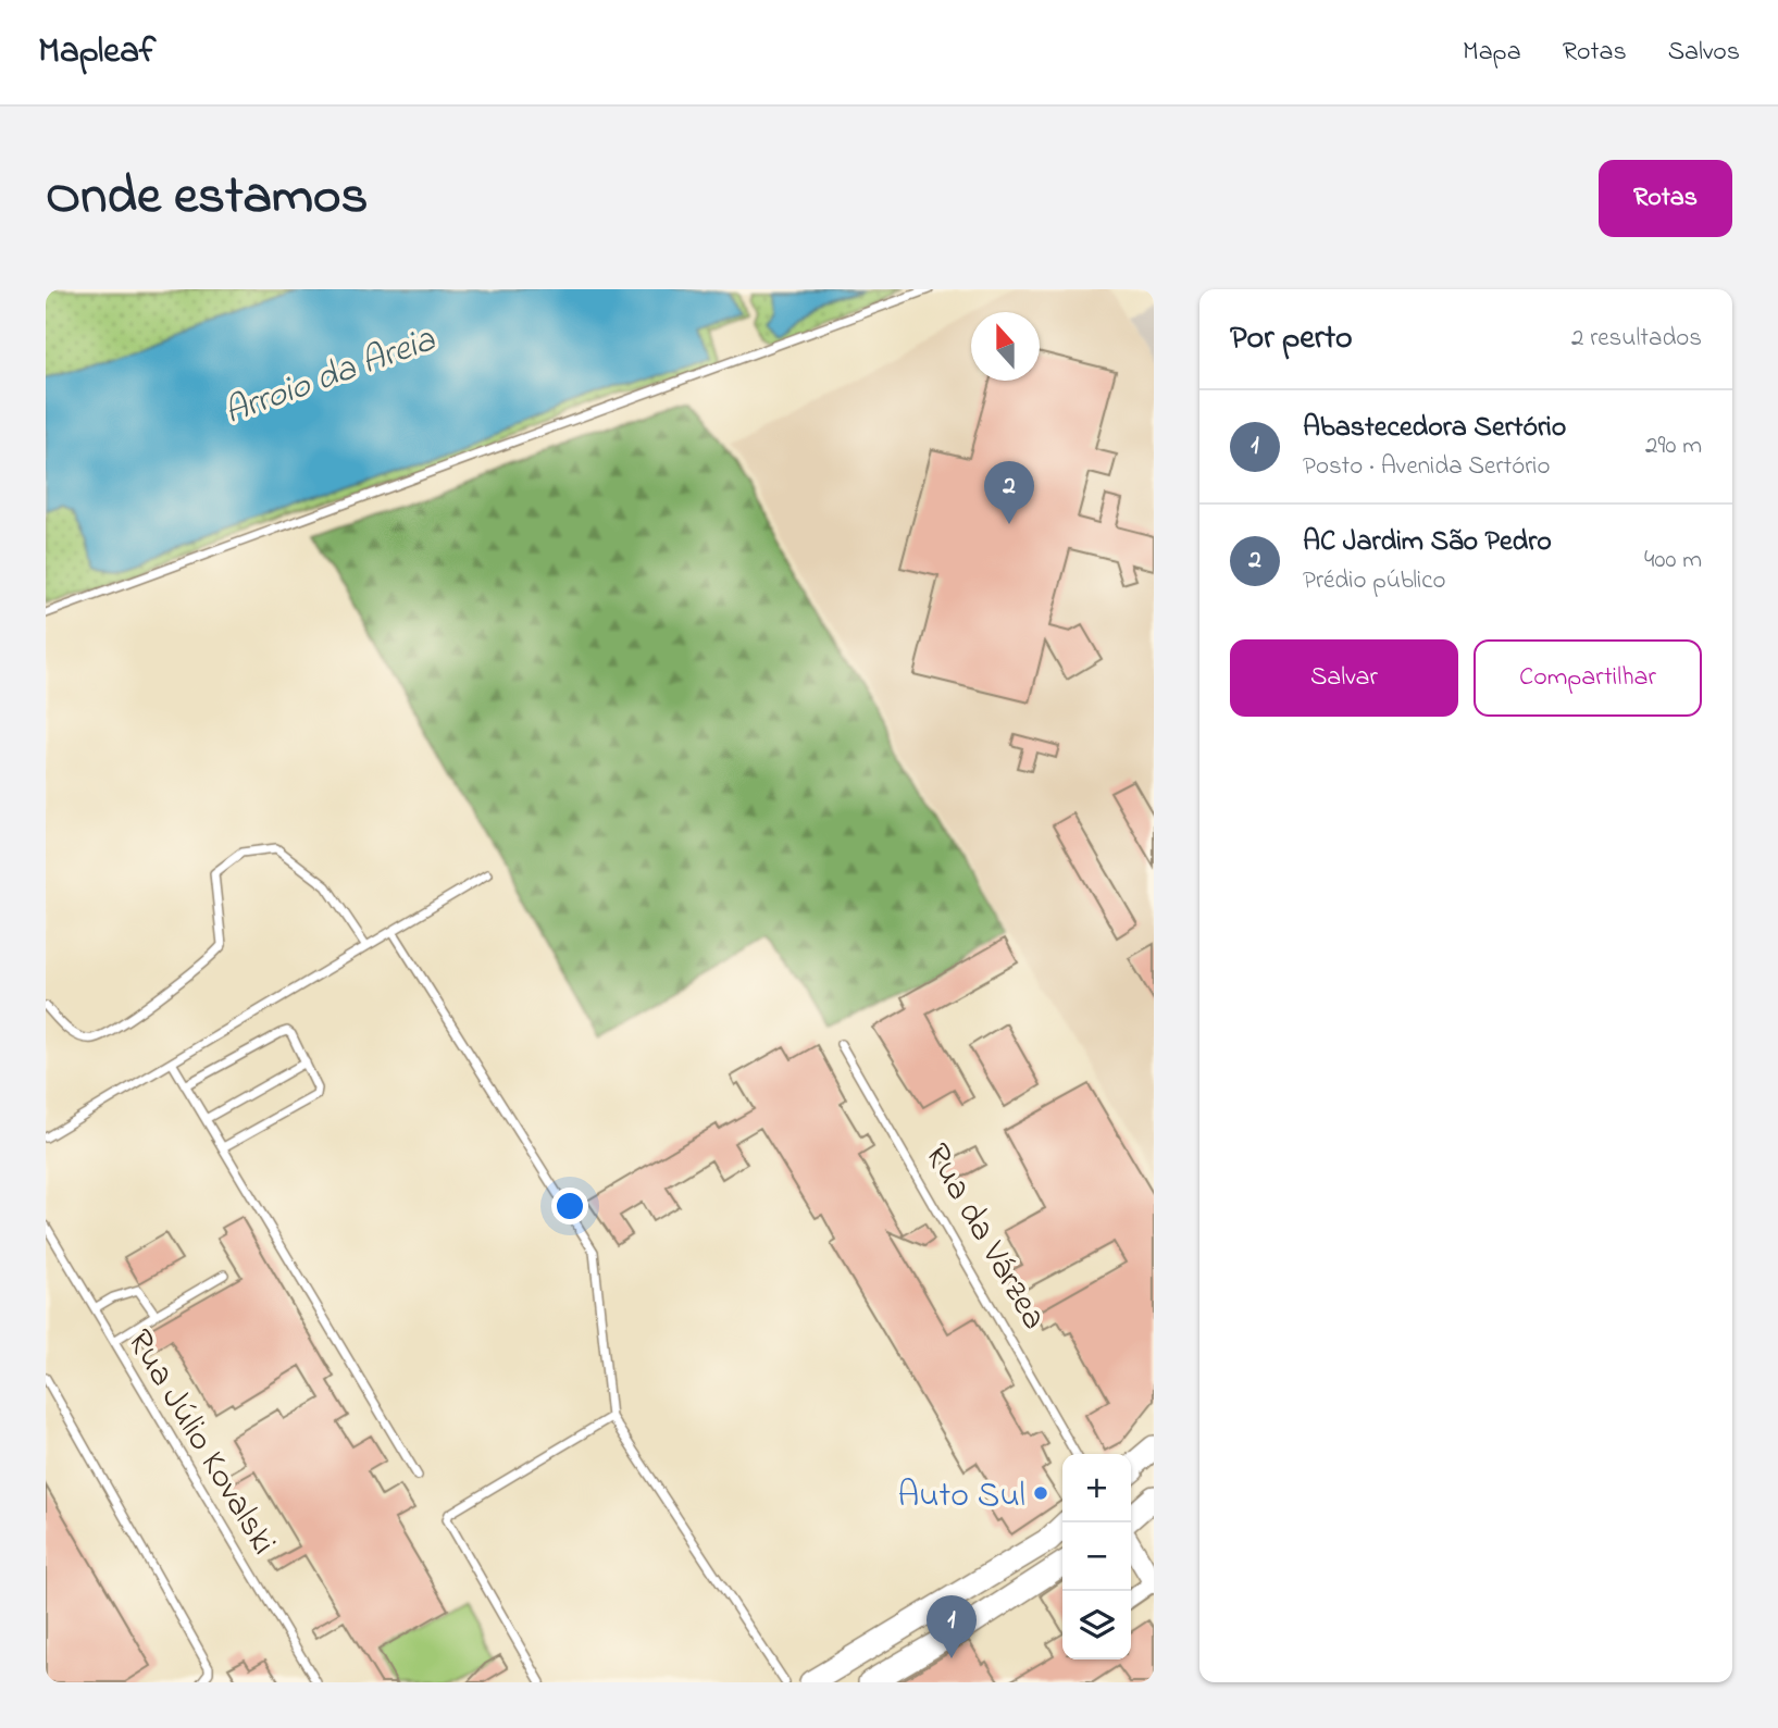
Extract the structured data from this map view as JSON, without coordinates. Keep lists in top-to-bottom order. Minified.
{"streets":{"lane":["Rua da Várzea","Rua Júlio Kovalski"]},"water":["Arroio da Areia"],"places":["Auto Sul"],"north":"top","page":{"header":"Mapleaf","nav":["Mapa","Rotas","Salvos"],"title":"Onde estamos","buttons":["Rotas",["Salvar","Compartilhar"]],"heading":["Por perto","2 resultados"],"list":[{"mark":"1","name":"Abastecedora Sertório","note":"Posto · Avenida Sertório","value":"290 m"},{"mark":"2","name":"AC Jardim São Pedro","note":"Prédio público","value":"400 m"}],"pins":["2","1"],"map_buttons":["+","−"]}}
